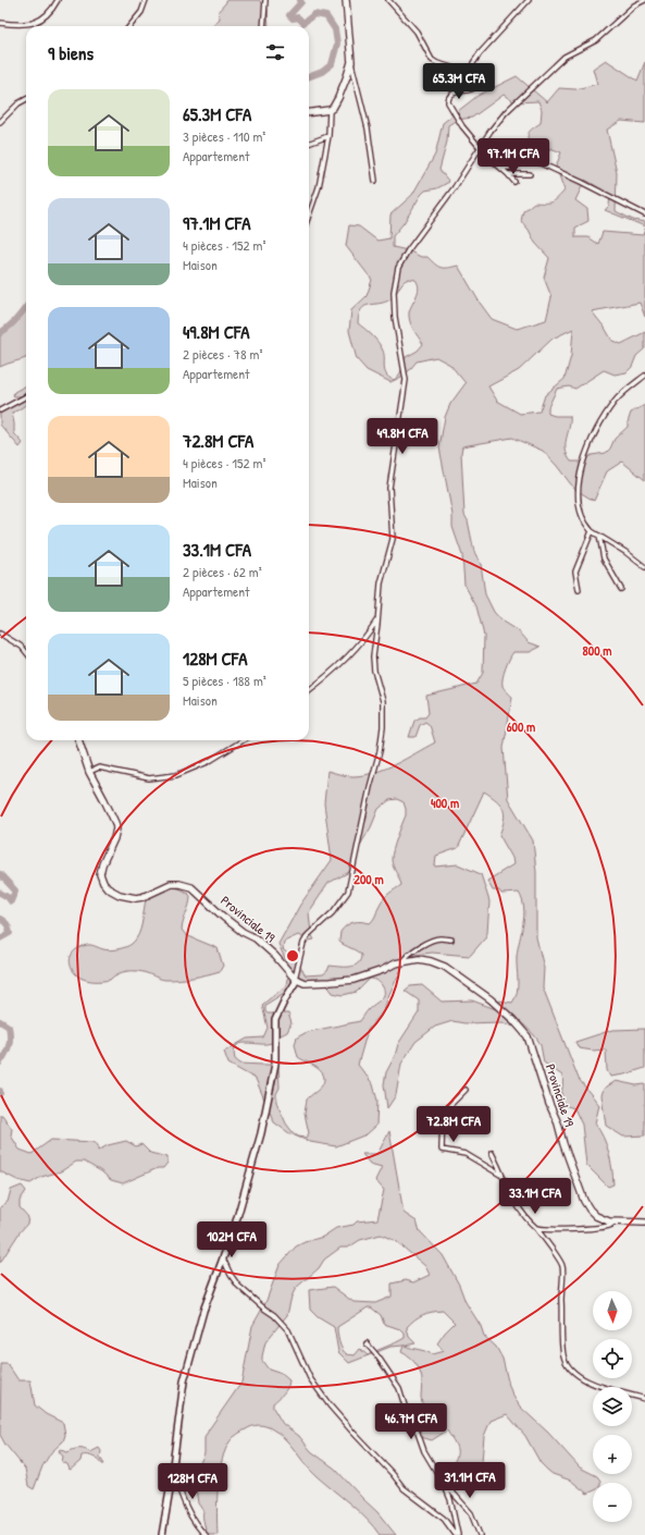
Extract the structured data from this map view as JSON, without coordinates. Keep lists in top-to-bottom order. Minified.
{"streets":{"main road":["Provinciale 19"]},"north":"bottom","page":{"heading":"9 biens","price":["65.3M CFA","97.1M CFA","49.8M CFA","72.8M CFA","33.1M CFA","102M CFA","46.7M CFA","31.1M CFA","128M CFA"],"list":[{"name":"65.3M CFA","note":"3 pièces · 110 m² · Appartement"},{"name":"97.1M CFA","note":"4 pièces · 152 m² · Maison"},{"name":"49.8M CFA","note":"2 pièces · 78 m² · Appartement"},{"name":"72.8M CFA","note":"4 pièces · 152 m² · Maison"},{"name":"33.1M CFA","note":"2 pièces · 62 m² · Appartement"},{"name":"128M CFA","note":"5 pièces · 188 m² · Maison"}],"map_buttons":["+","−"]},"rings":["800 m","600 m","400 m","200 m"]}
